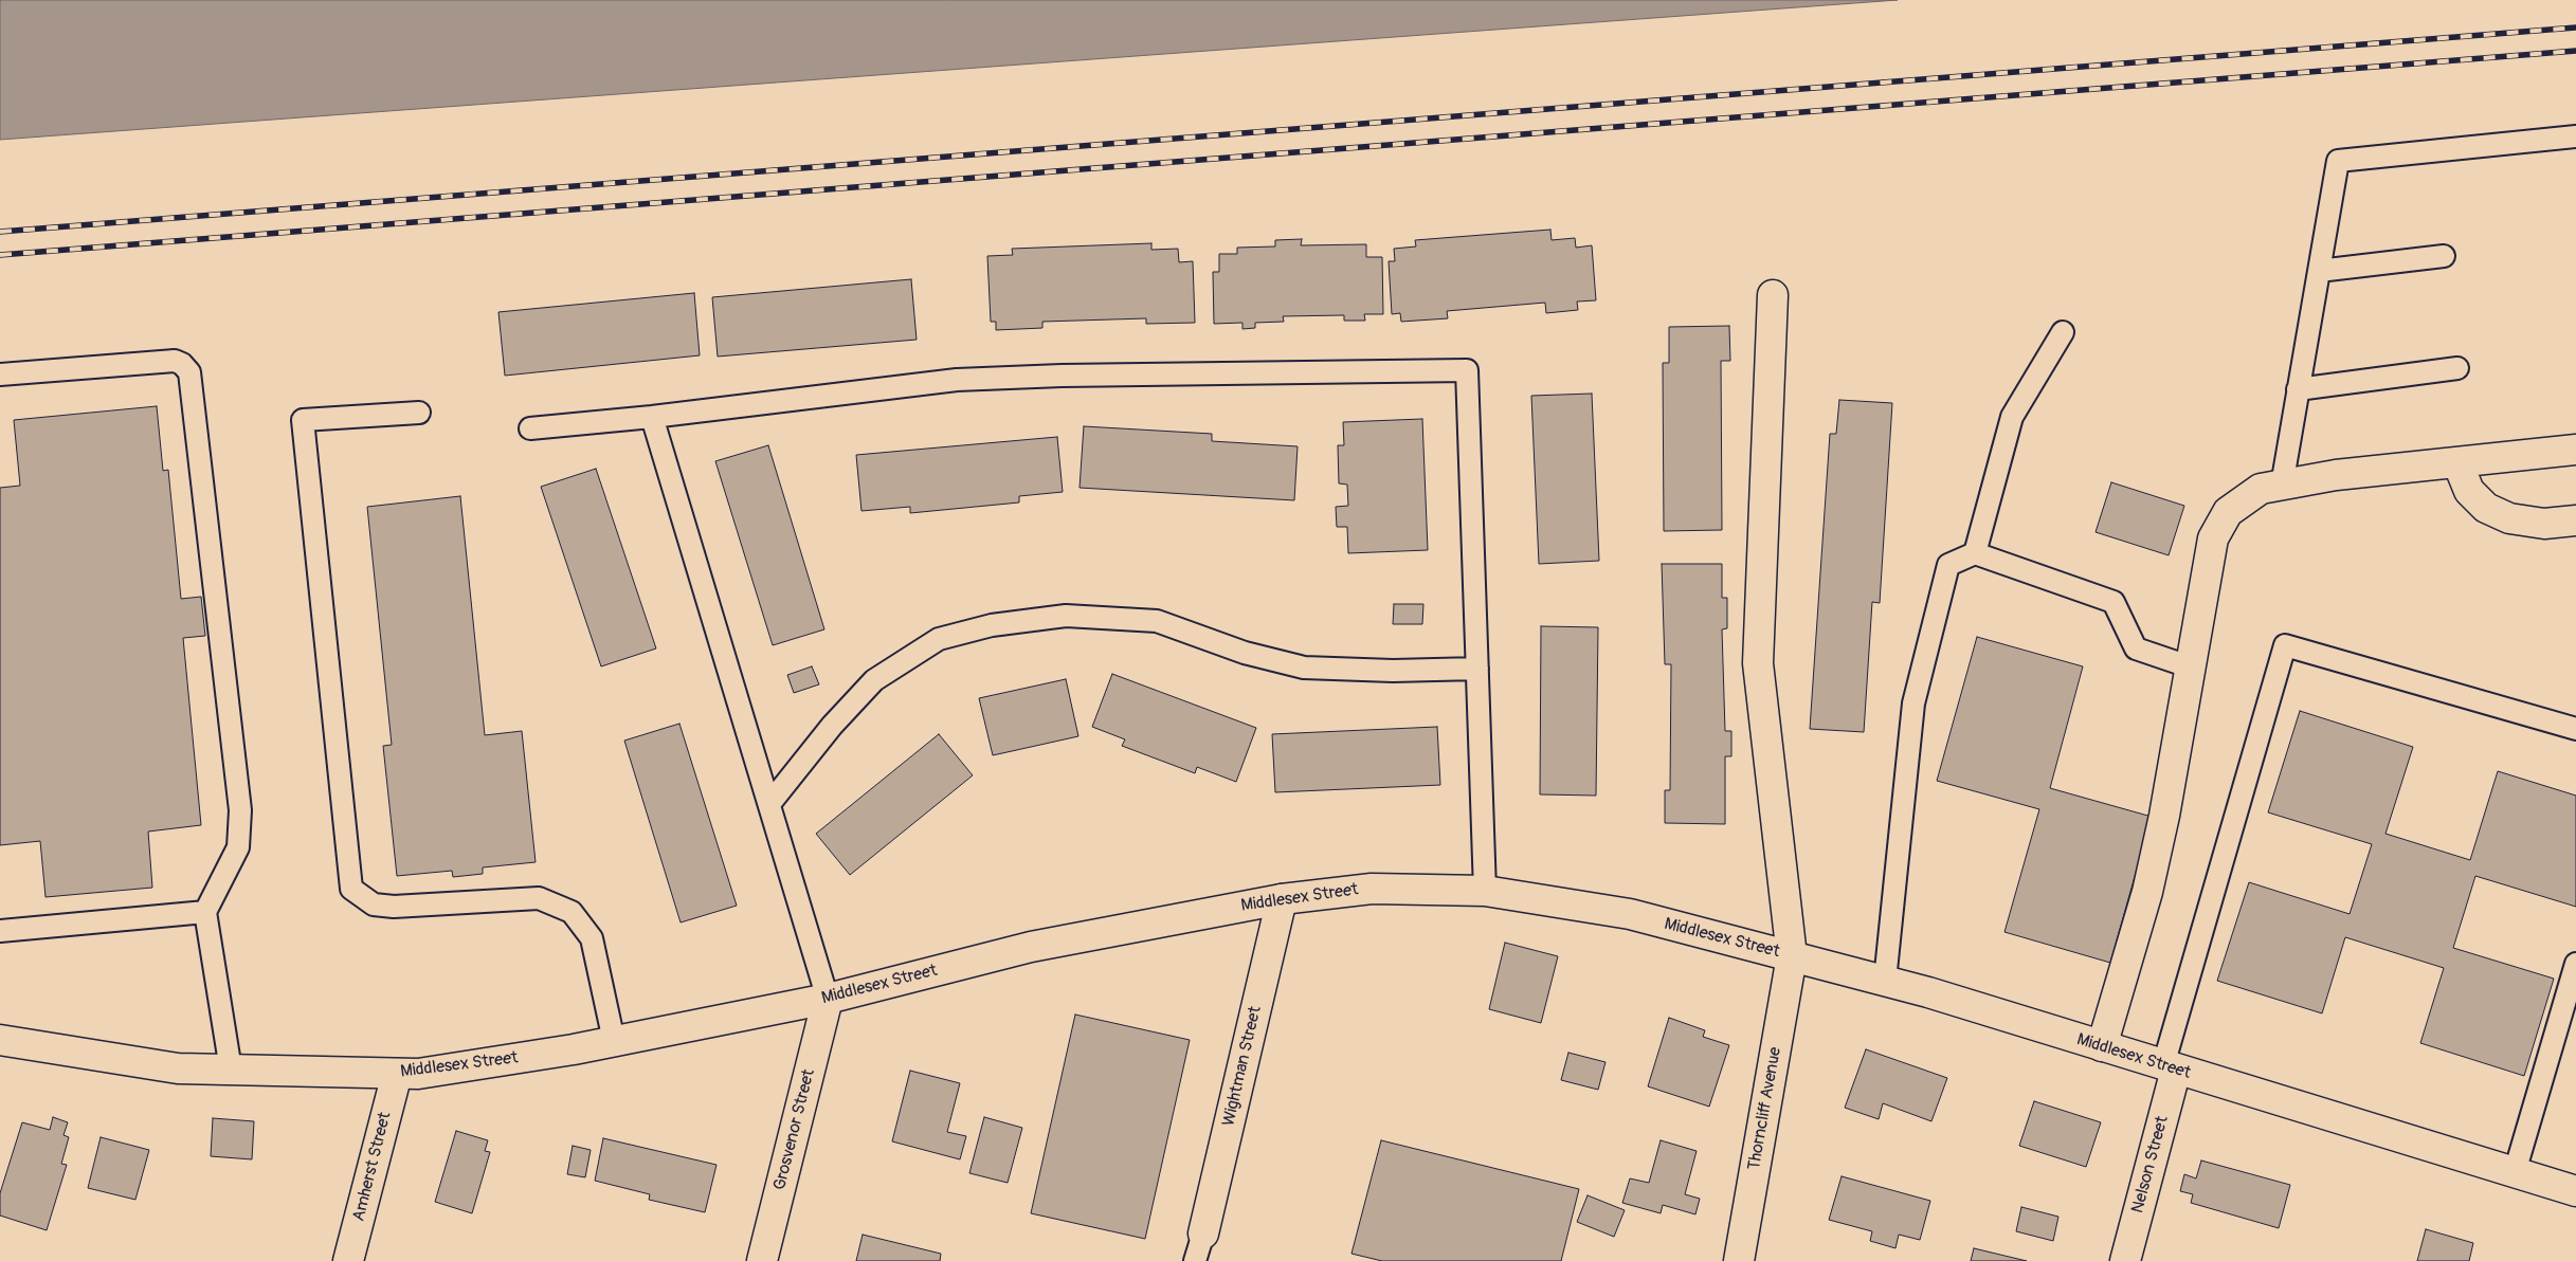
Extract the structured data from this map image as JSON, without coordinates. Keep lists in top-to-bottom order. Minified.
{"streets":{"street":["Middlesex Street","Wightman Street","Thorncliff Avenue","Grosvenor Street","Nelson Street","Amherst Street"]},"crossings":[["Middlesex Street","Wightman Street"],["Middlesex Street","Thorncliff Avenue"],["Middlesex Street","Grosvenor Street"],["Middlesex Street","Nelson Street"],["Middlesex Street","Amherst Street"]]}
